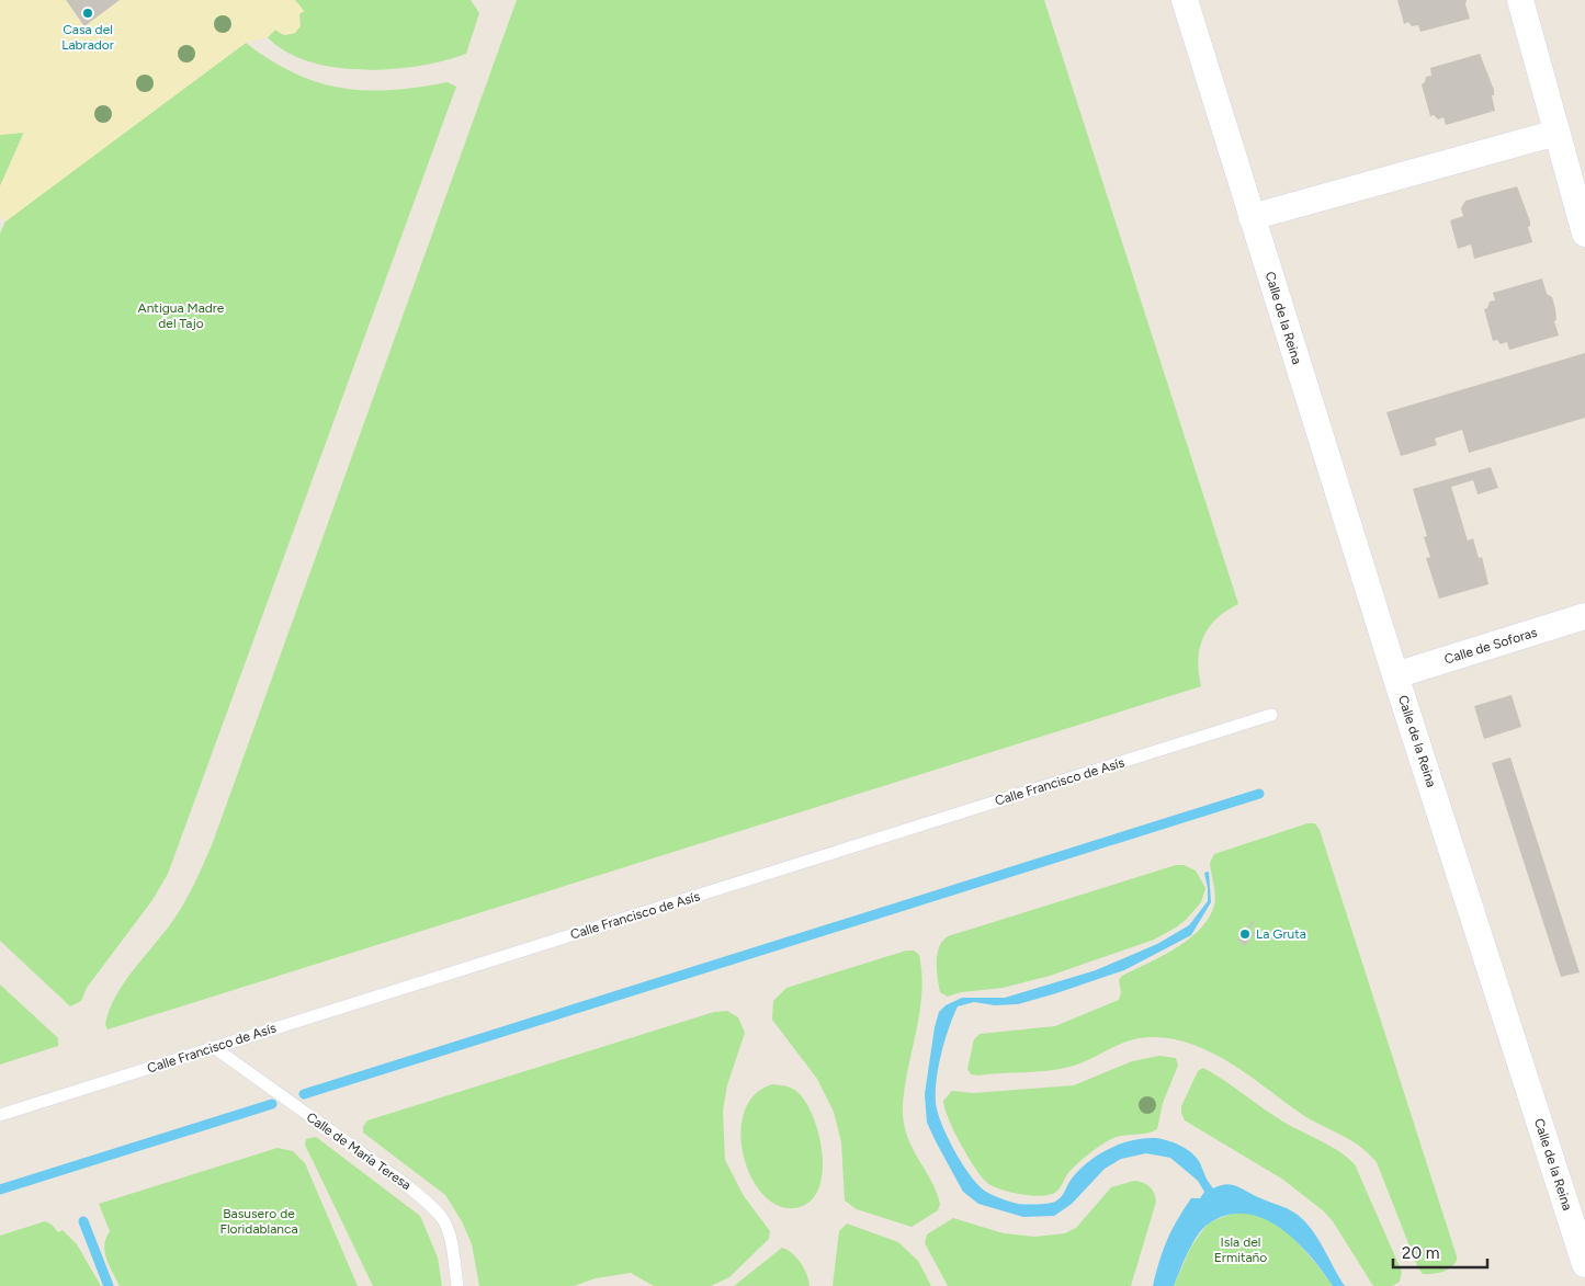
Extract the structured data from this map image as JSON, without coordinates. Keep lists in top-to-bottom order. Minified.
{"streets":{"street":["Calle de la Reina","Calle de Soforas"],"lane":["Calle Francisco de Asís","Calle de María Teresa"]},"crossings":[["Calle de la Reina","Calle de Soforas"],["Calle Francisco de Asís","Calle de María Teresa"]],"parks":["Antigua Madre del Tajo","Basusero de Floridablanca","Isla del Ermitaño"],"places":["Casa del Labrador","La Gruta"],"scale_bar":"20 m"}
